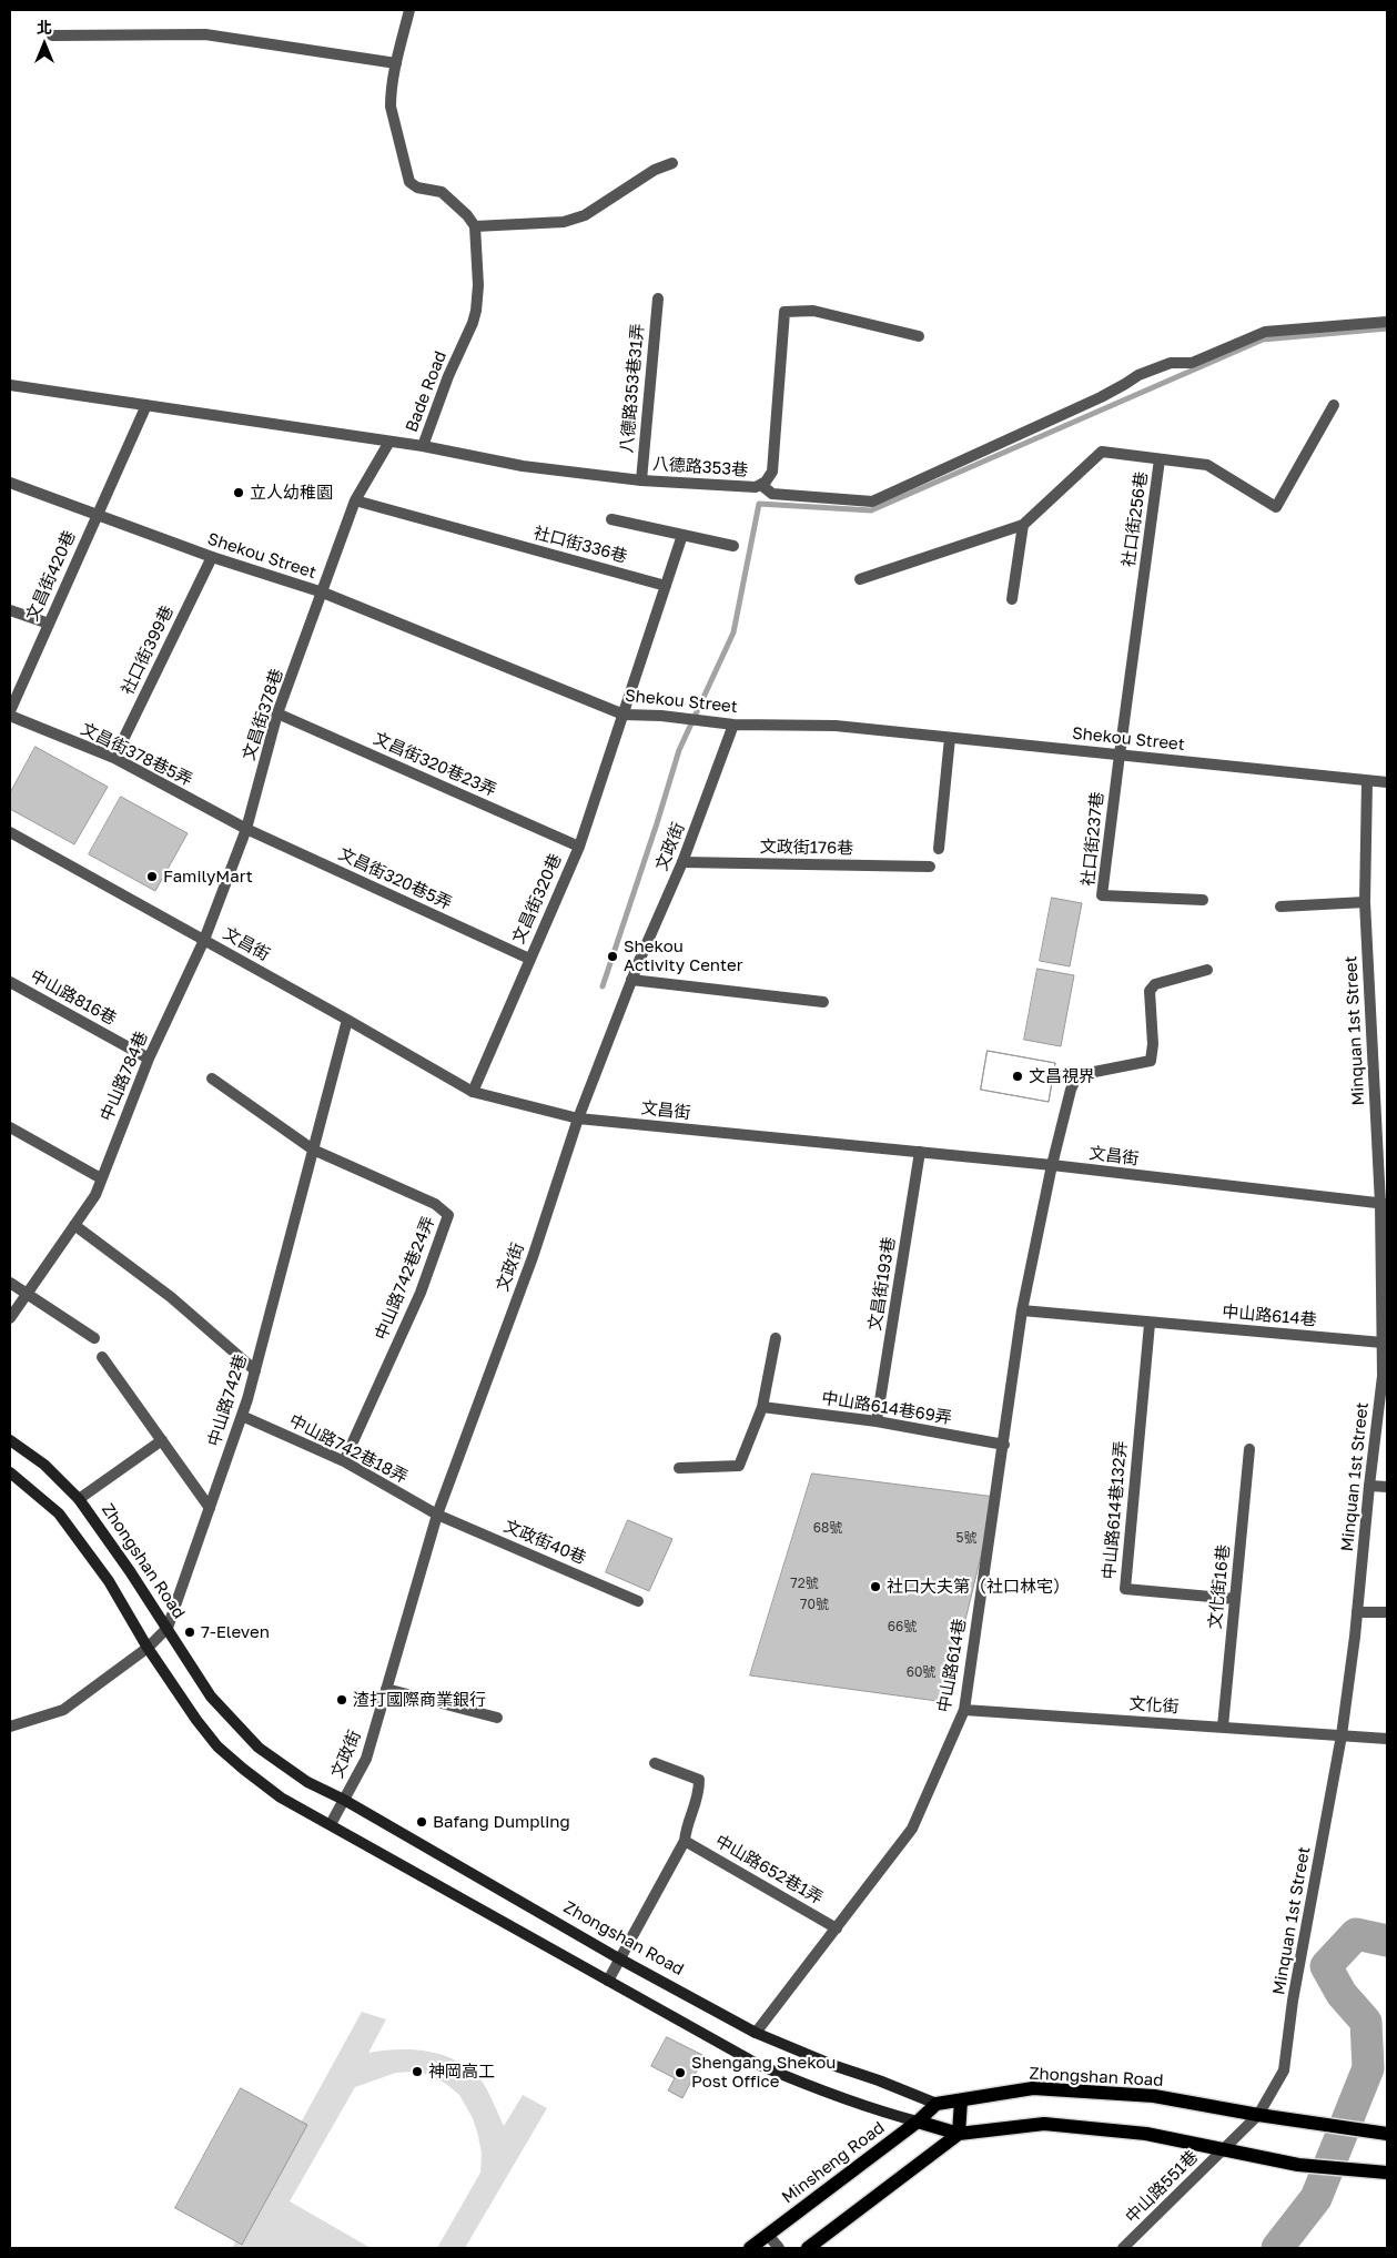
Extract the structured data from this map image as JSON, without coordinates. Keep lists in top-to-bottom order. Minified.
{"streets":{"main road":["Zhongshan Road","Minsheng Road"],"street":["八德路353巷31弄","Bade Road","八德路353巷","社口街256巷","社口街336巷","Shekou Street","文昌街420巷","社口街399巷","文昌街378巷","文昌街378巷5弄","文昌街320巷23弄","社口街237巷","文政街","文政街176巷","文昌街320巷5弄","文昌街320巷","文昌街","中山路816巷","Minquan 1st Street","中山路784巷","中山路742巷24弄","文昌街193巷","中山路614巷","中山路742巷","中山路614巷69弄","中山路742巷18弄","中山路614巷132弄","文政街40巷","文化街16巷","文化街","中山路652巷1弄","中山路551巷"]},"crossings":[["八德路353巷31弄","八德路353巷"],["Bade Road","八德路353巷"],["Bade Road","文昌街420巷"],["Bade Road","文昌街378巷"],["社口街256巷","Shekou Street"],["社口街256巷","社口街237巷"],["社口街336巷","文昌街378巷"],["Shekou Street","文昌街420巷"],["Shekou Street","社口街399巷"],["Shekou Street","文昌街378巷"],["Shekou Street","社口街237巷"],["Shekou Street","文政街"],["Shekou Street","文昌街320巷"],["Shekou Street","Minquan 1st Street"],["社口街399巷","文昌街378巷5弄"],["文昌街378巷","文昌街378巷5弄"],["文昌街378巷","文昌街320巷23弄"],["文昌街378巷","文昌街320巷5弄"],["文昌街378巷","文昌街"],["文昌街378巷","中山路784巷"],["文昌街378巷5弄","文昌街320巷5弄"],["文昌街320巷23弄","文昌街320巷"],["文政街","文政街176巷"],["文政街","文昌街"],["文政街","中山路742巷18弄"],["文政街","文政街40巷"],["文政街","Zhongshan Road"],["文昌街320巷5弄","文昌街320巷"],["文昌街320巷","文昌街"],["文昌街","Minquan 1st Street"],["文昌街","中山路784巷"],["文昌街","文昌街193巷"],["文昌街","中山路614巷"],["文昌街","中山路742巷"],["中山路816巷","中山路784巷"],["Minquan 1st Street","中山路614巷"],["Minquan 1st Street","Zhongshan Road"],["Minquan 1st Street","文化街"],["Minquan 1st Street","中山路551巷"],["中山路742巷24弄","中山路742巷"],["中山路742巷24弄","中山路742巷18弄"],["文昌街193巷","中山路614巷69弄"],["中山路614巷","中山路614巷69弄"],["中山路614巷","中山路614巷132弄"],["中山路614巷","Zhongshan Road"],["中山路614巷","文化街"],["中山路614巷","中山路652巷1弄"],["中山路742巷","中山路742巷18弄"],["中山路742巷","Zhongshan Road"],["中山路742巷18弄","文政街40巷"],["中山路614巷132弄","文化街16巷"],["Zhongshan Road","Minsheng Road"],["文化街16巷","文化街"]],"places":["立人幼稚園","FamilyMart","Shekou Activity Center","文昌視界","社口大夫第（社口林宅）","7-Eleven","渣打國際商業銀行","Bafang Dumpling","神岡高工","Shengang Shekou Post Office"],"house_numbers":["68號","5號","72號","70號","66號","60號"],"north":"top"}
